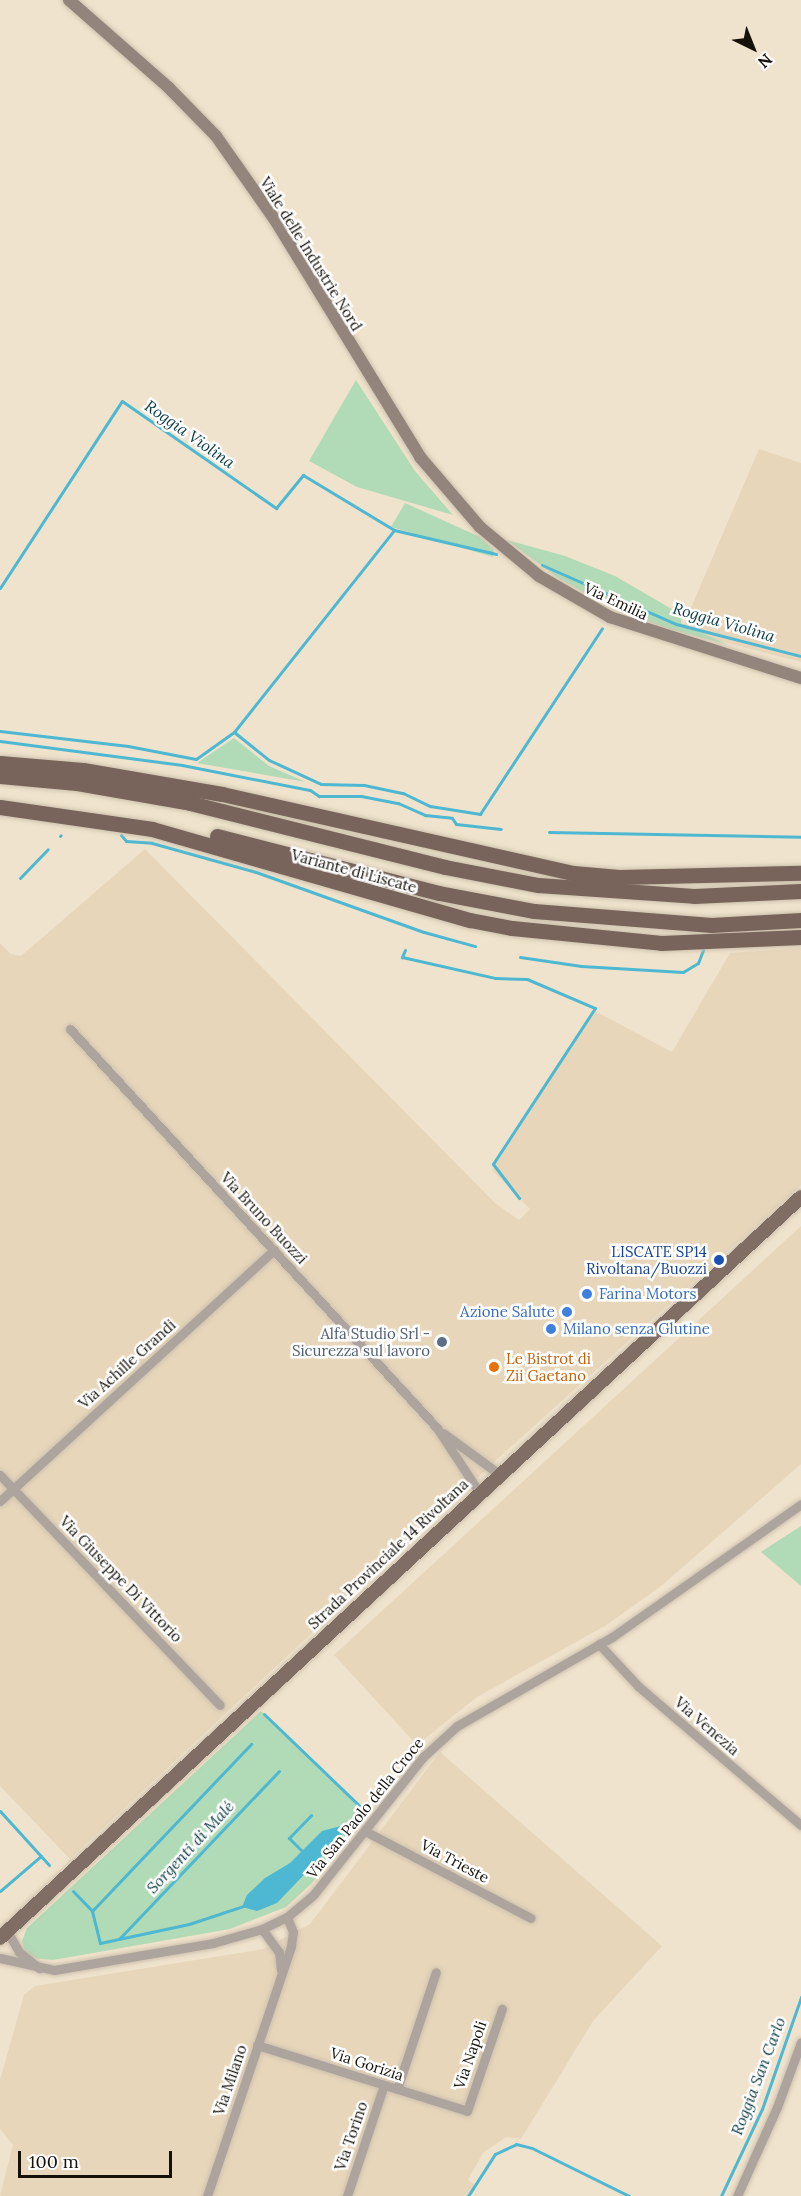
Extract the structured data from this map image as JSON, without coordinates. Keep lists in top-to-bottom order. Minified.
{"streets":{"highway":["Variante di Liscate"],"main road":["Viale delle Industrie Nord","Via Emilia","Strada Provinciale 14 Rivoltana"],"street":["Via Bruno Buozzi","Via Achille Grandi","Via Giuseppe Di Vittorio","Via Venezia","Via San Paolo della Croce","Via Trieste","Via Napoli","Via Gorizia","Via Milano","Via Torino"]},"crossings":[["Viale delle Industrie Nord","Via Emilia"],["Via Bruno Buozzi","Via Achille Grandi"],["Via Bruno Buozzi","Strada Provinciale 14 Rivoltana"],["Via Achille Grandi","Via Giuseppe Di Vittorio"],["Via Venezia","Via San Paolo della Croce"],["Via San Paolo della Croce","Via Trieste"],["Via San Paolo della Croce","Via Milano"],["Via Napoli","Via Gorizia"],["Via Gorizia","Via Milano"],["Via Gorizia","Via Torino"]],"water":["Roggia Violina","Sorgenti di Malé","Roggia San Carlo"],"places":["LISCATE SP14 Rivoltana/Buozzi","Farina Motors","Azione Salute","Milano senza Glutine","Alfa Studio Srl - Sicurezza sul lavoro","Le Bistrot di Zii Gaetano"],"scale_bar":"100 m","north":"bottom right"}
